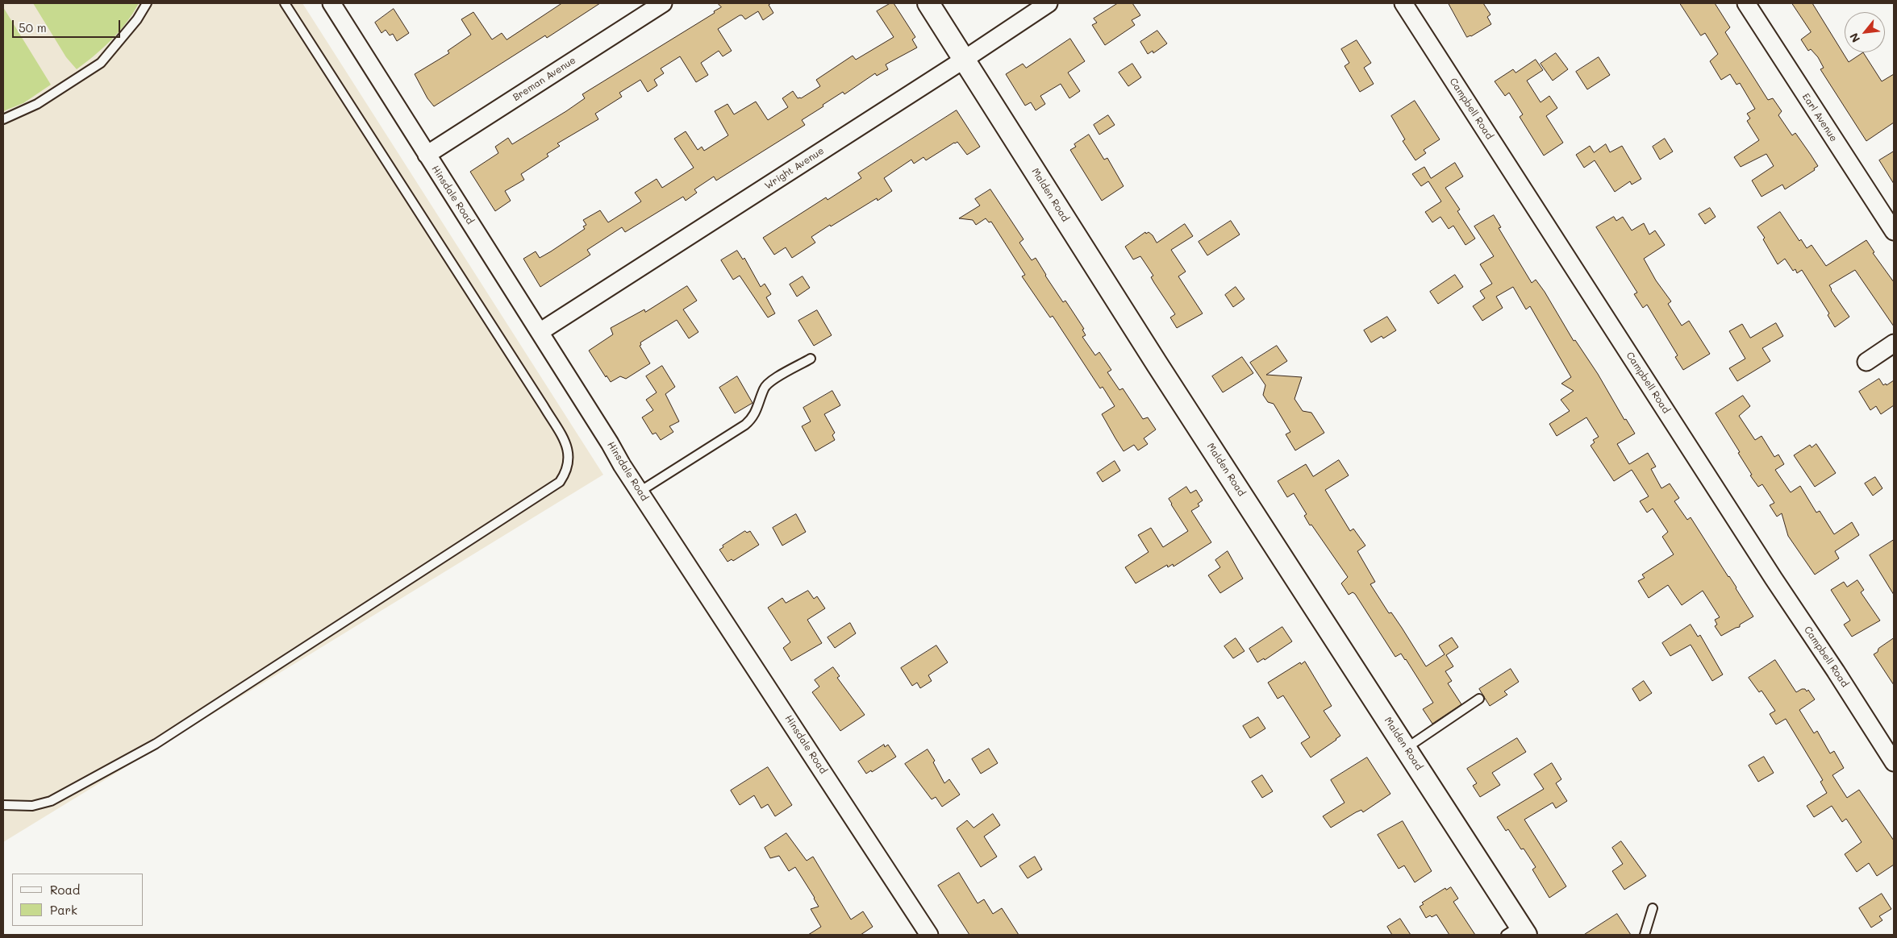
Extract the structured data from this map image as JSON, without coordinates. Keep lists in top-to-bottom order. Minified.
{"streets":{"street":["Breman Avenue","Campbell Road","Earl Avenue","Wright Avenue","Hinsdale Road","Malden Road"]},"crossings":[["Breman Avenue","Hinsdale Road"],["Wright Avenue","Hinsdale Road"],["Wright Avenue","Malden Road"]],"legend":["Road","Park"],"scale_bar":"50 m","north":"bottom left"}
